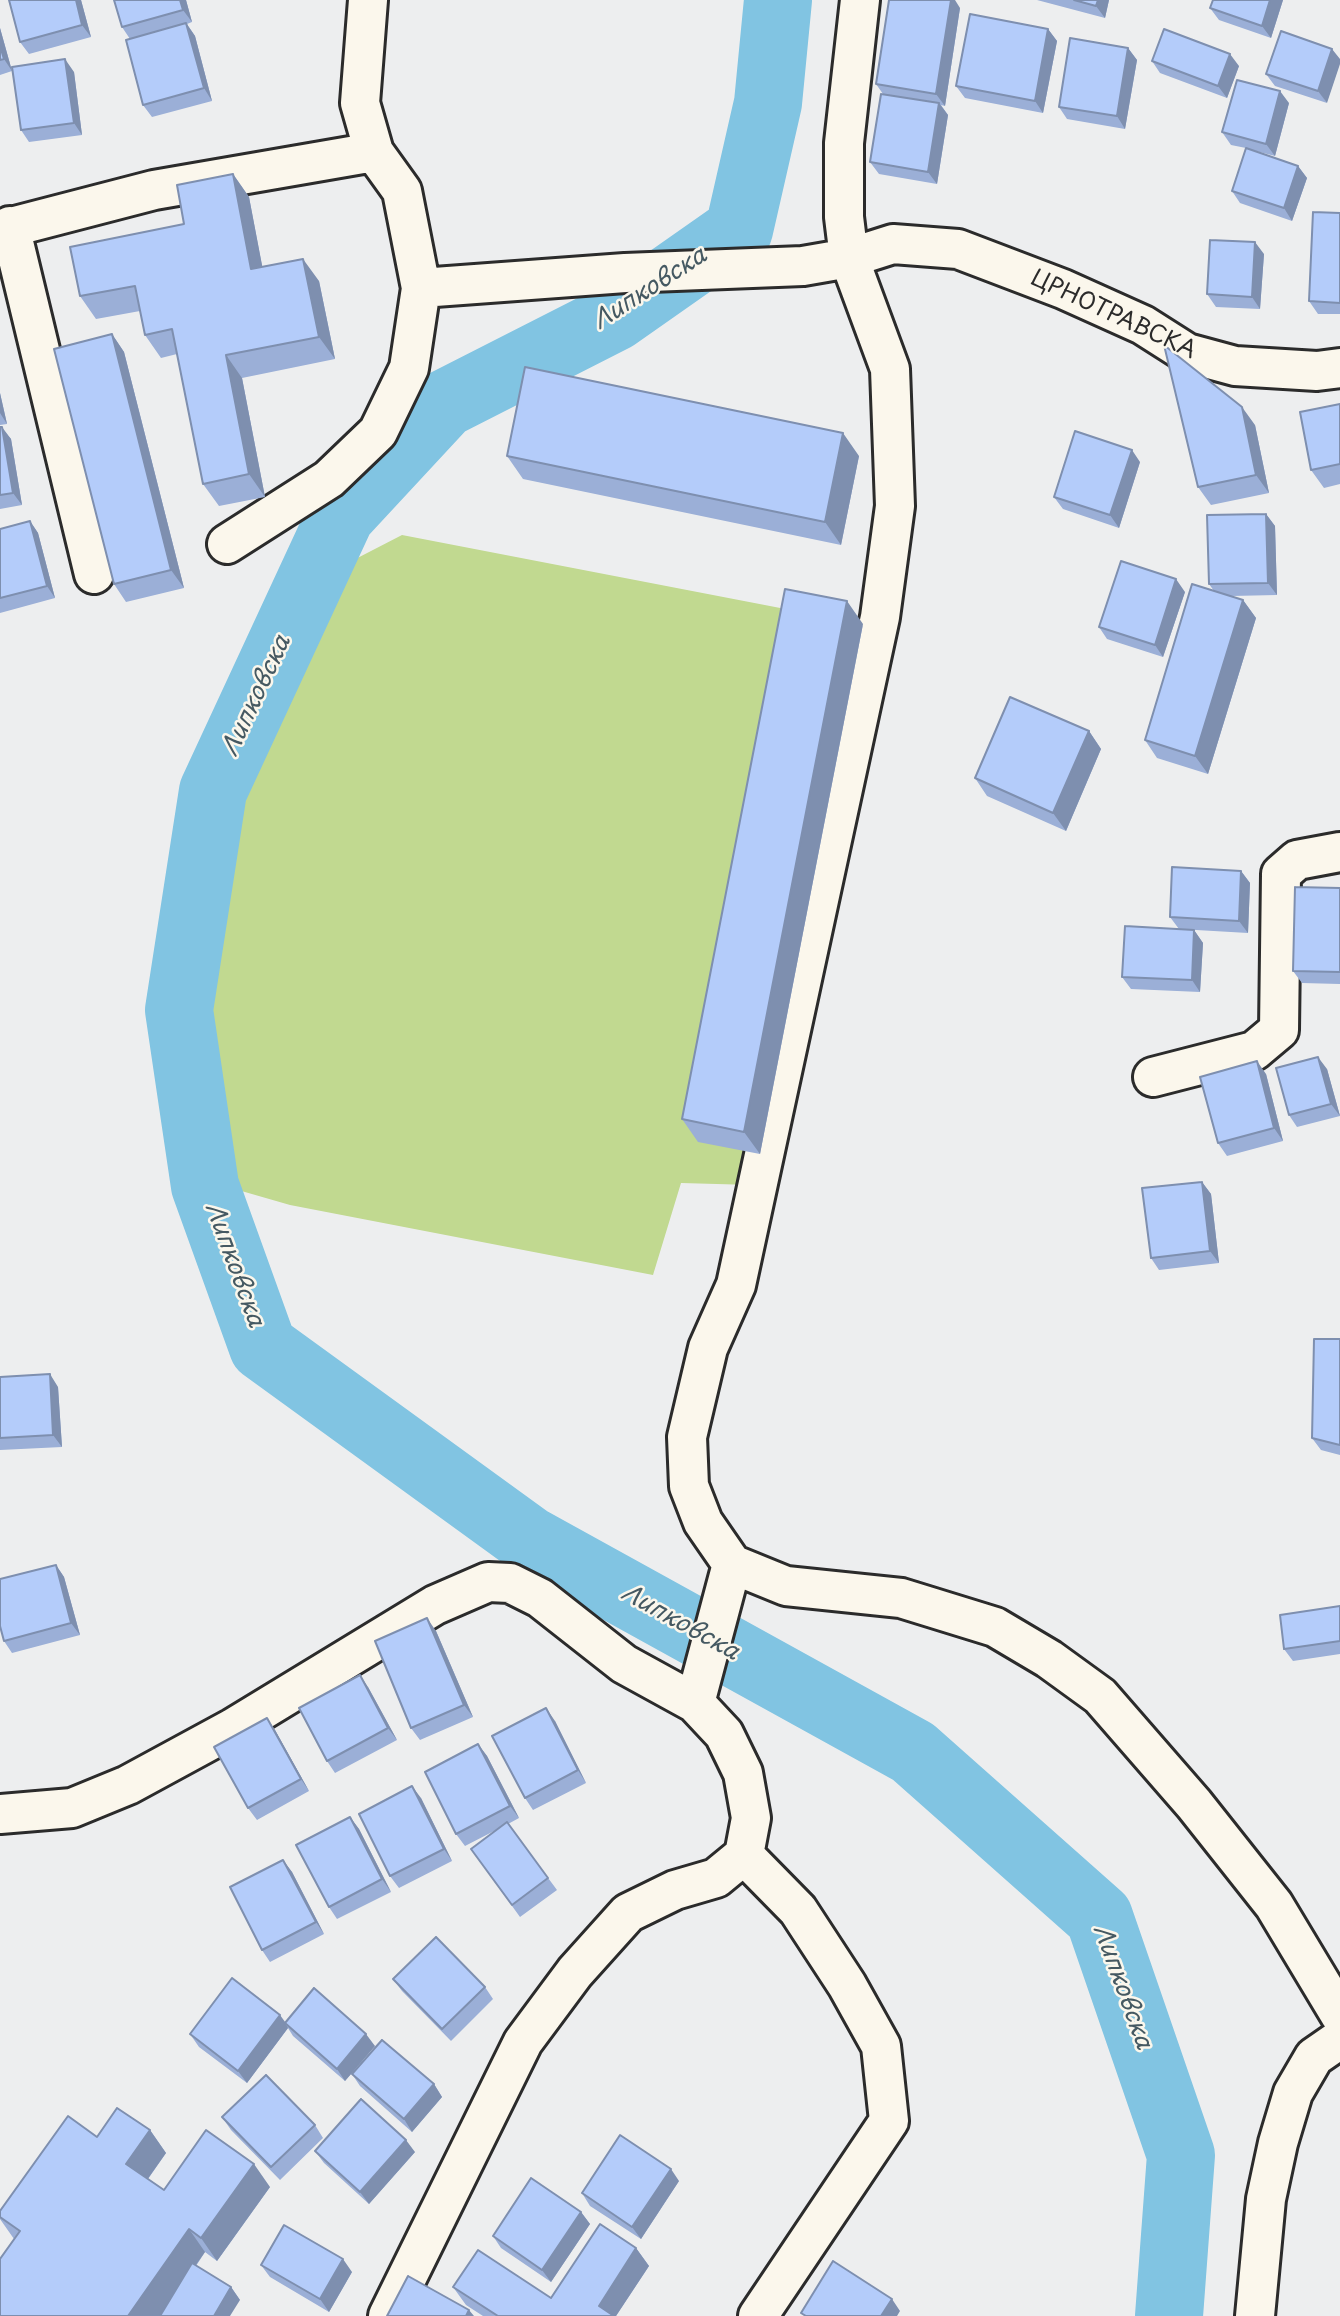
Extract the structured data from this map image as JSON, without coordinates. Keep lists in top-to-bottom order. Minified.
{"streets":{"street":["ЦРНОТРАВСКА"]},"water":["Липковска"]}
